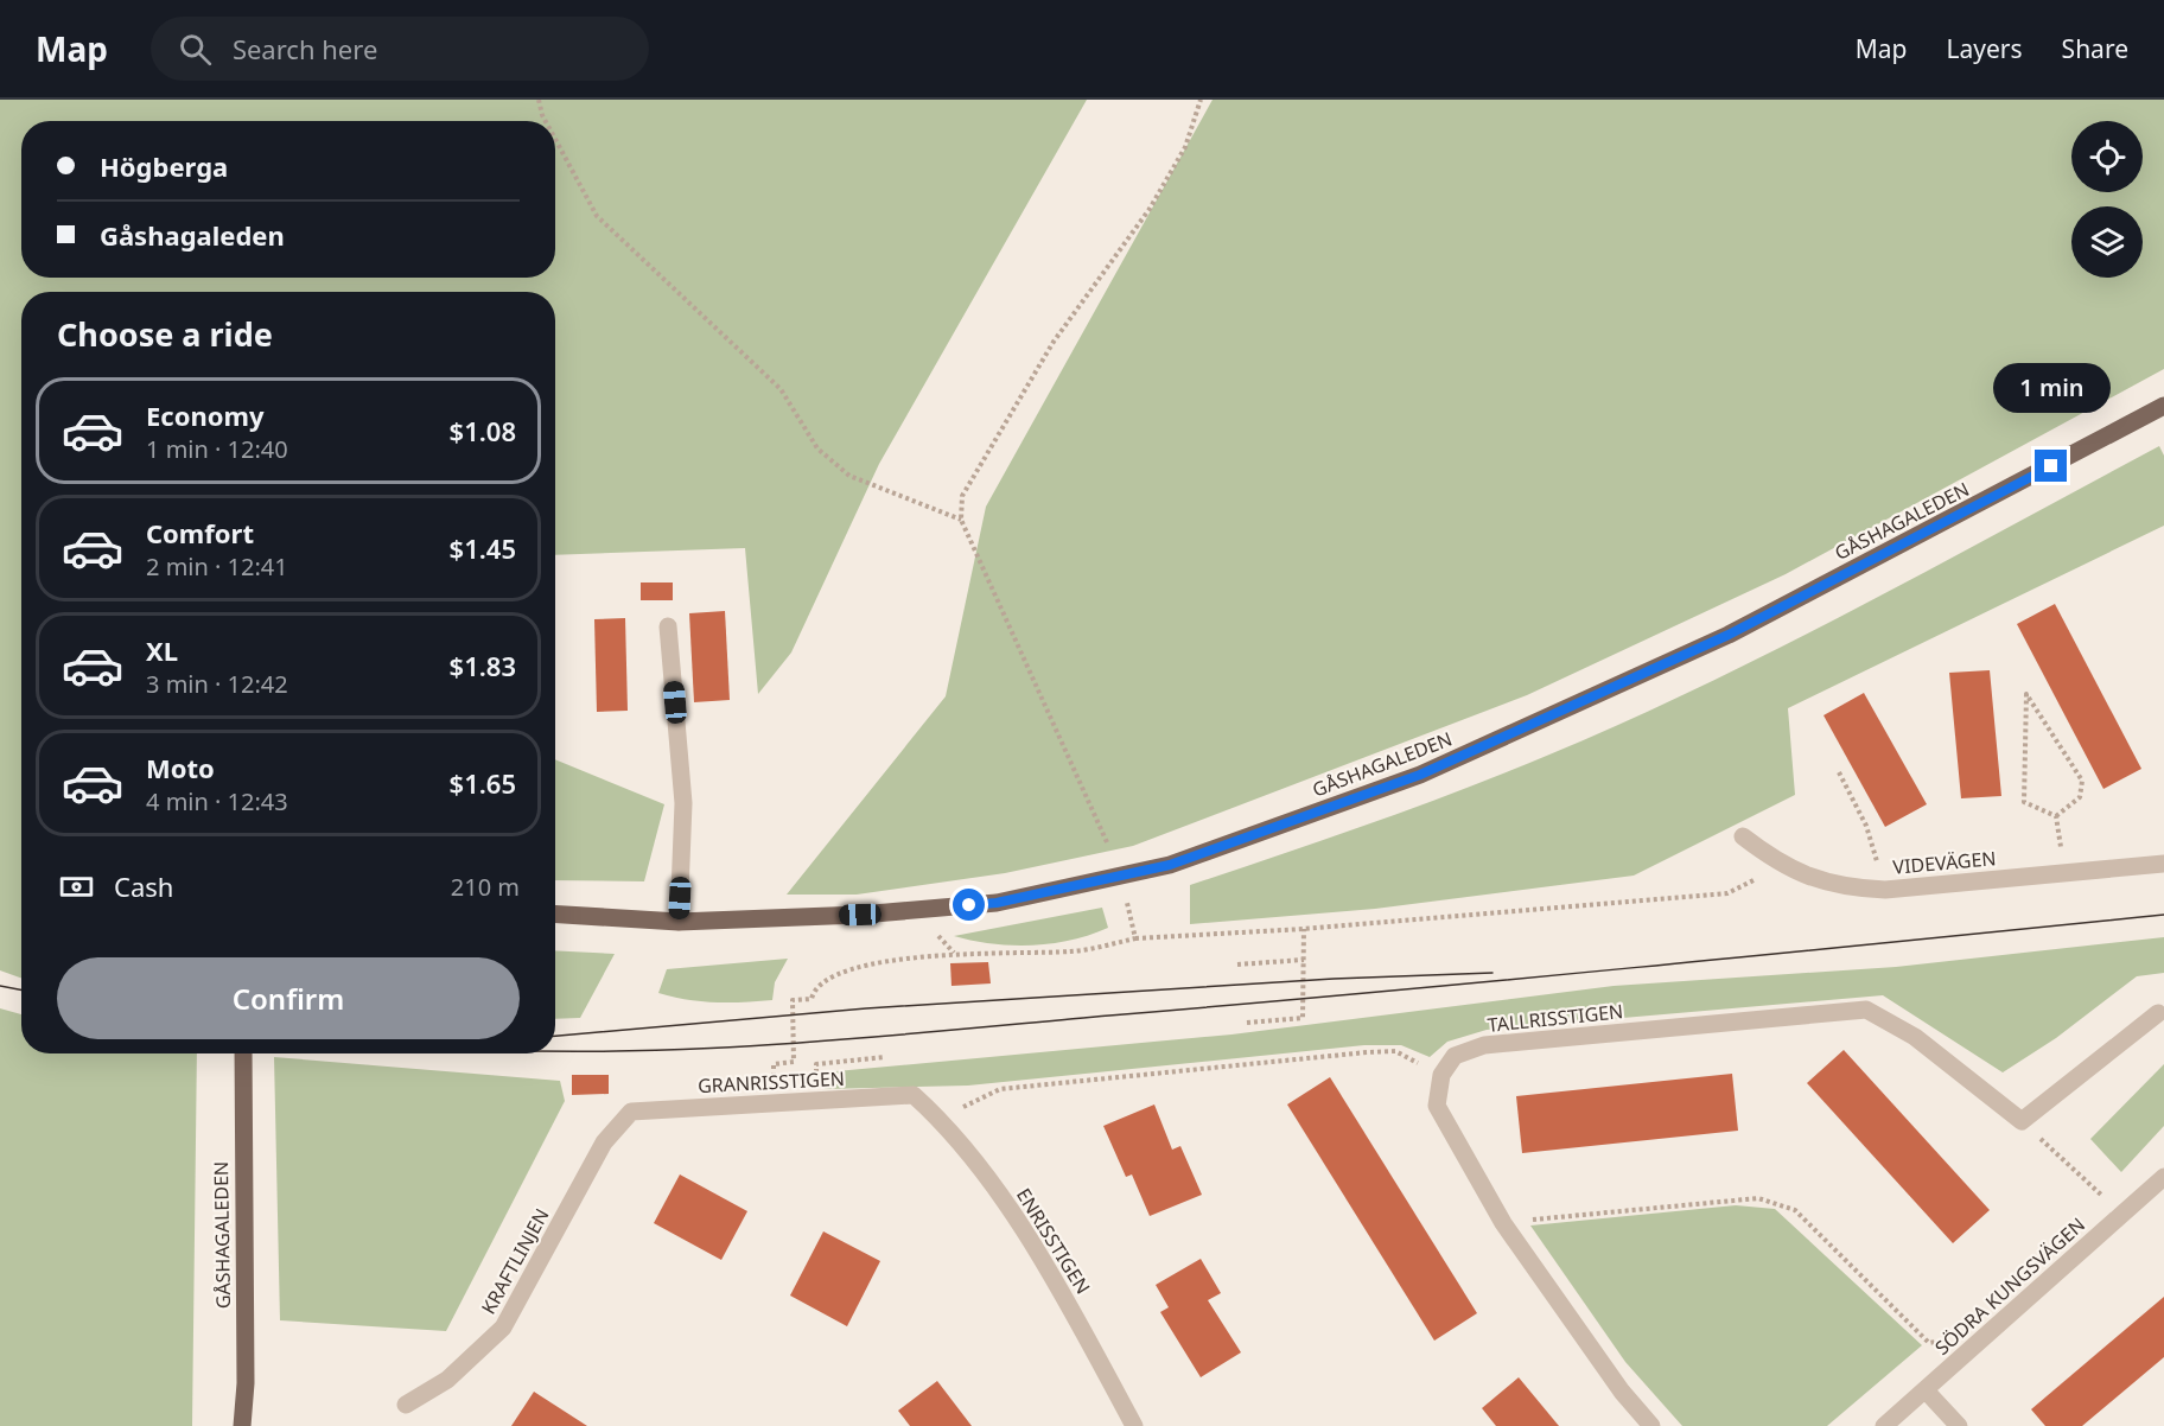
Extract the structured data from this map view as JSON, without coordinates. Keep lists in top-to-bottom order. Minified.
{"streets":{"main road":["GÅSHAGALEDEN"],"street":["VIDEVÄGEN","TALLRISSTIGEN","GRANRISSTIGEN","ENRISSTIGEN","KRAFTLINJEN","SÖDRA KUNGSVÄGEN"]},"crossings":[["GRANRISSTIGEN","ENRISSTIGEN"],["GRANRISSTIGEN","KRAFTLINJEN"]],"page":{"header":"Map","search":"Search here","nav":["Map","Layers","Share"],"banner":["Högberga","Gåshagaleden"],"heading":"Choose a ride","bubble":"1 min","list":[{"name":"Economy","note":"1 min · 12:40","value":"$1.08"},{"name":"Comfort","note":"2 min · 12:41","value":"$1.45"},{"name":"XL","note":"3 min · 12:42","value":"$1.83"},{"name":"Moto","note":"4 min · 12:43","value":"$1.65"}],"pay":["Cash","210 m"],"buttons":"Confirm"}}
